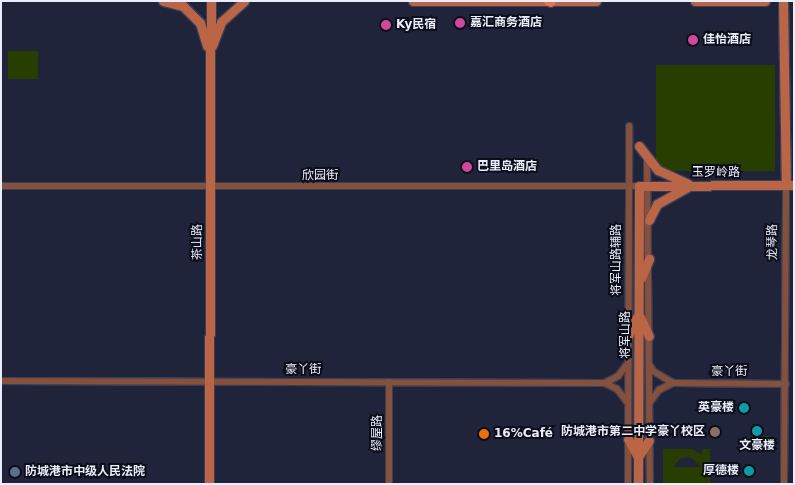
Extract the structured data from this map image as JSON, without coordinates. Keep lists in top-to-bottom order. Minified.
{"streets":{"street":["玉罗岭路","欣园街","茶山路","龙琴路","将军山路辅路","将军山路","豪丫街","缪屋路"]},"crossings":[["玉罗岭路","欣园街"],["玉罗岭路","龙琴路"],["玉罗岭路","将军山路"],["欣园街","茶山路"],["欣园街","将军山路辅路"],["欣园街","将军山路"],["茶山路","豪丫街"],["龙琴路","豪丫街"],["豪丫街","缪屋路"]],"places":["嘉汇商务酒店","Ky民宿","佳怡酒店","巴里岛酒店","英豪楼","文豪楼","防城港市第二中学豪丫校区","16%Café","厚德楼","防城港市中级人民法院"]}
